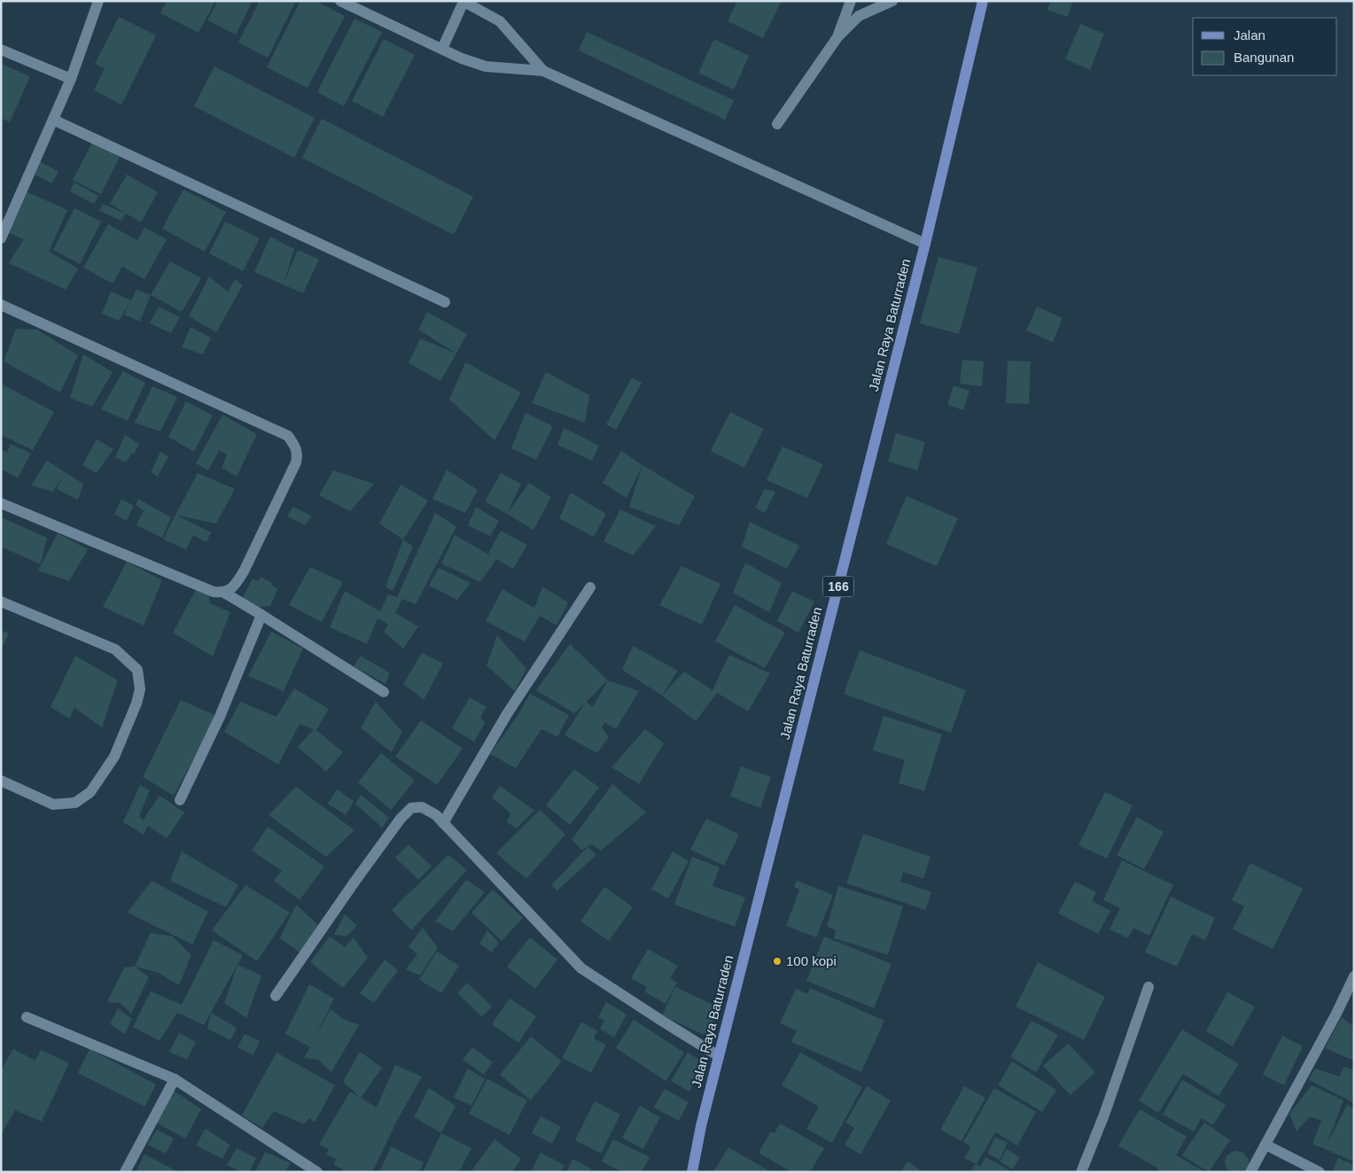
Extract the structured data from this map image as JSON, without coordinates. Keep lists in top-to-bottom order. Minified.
{"streets":{"main road":["Jalan Raya Baturraden","166"]},"places":["100 kopi"],"legend":["Jalan","Bangunan"]}
